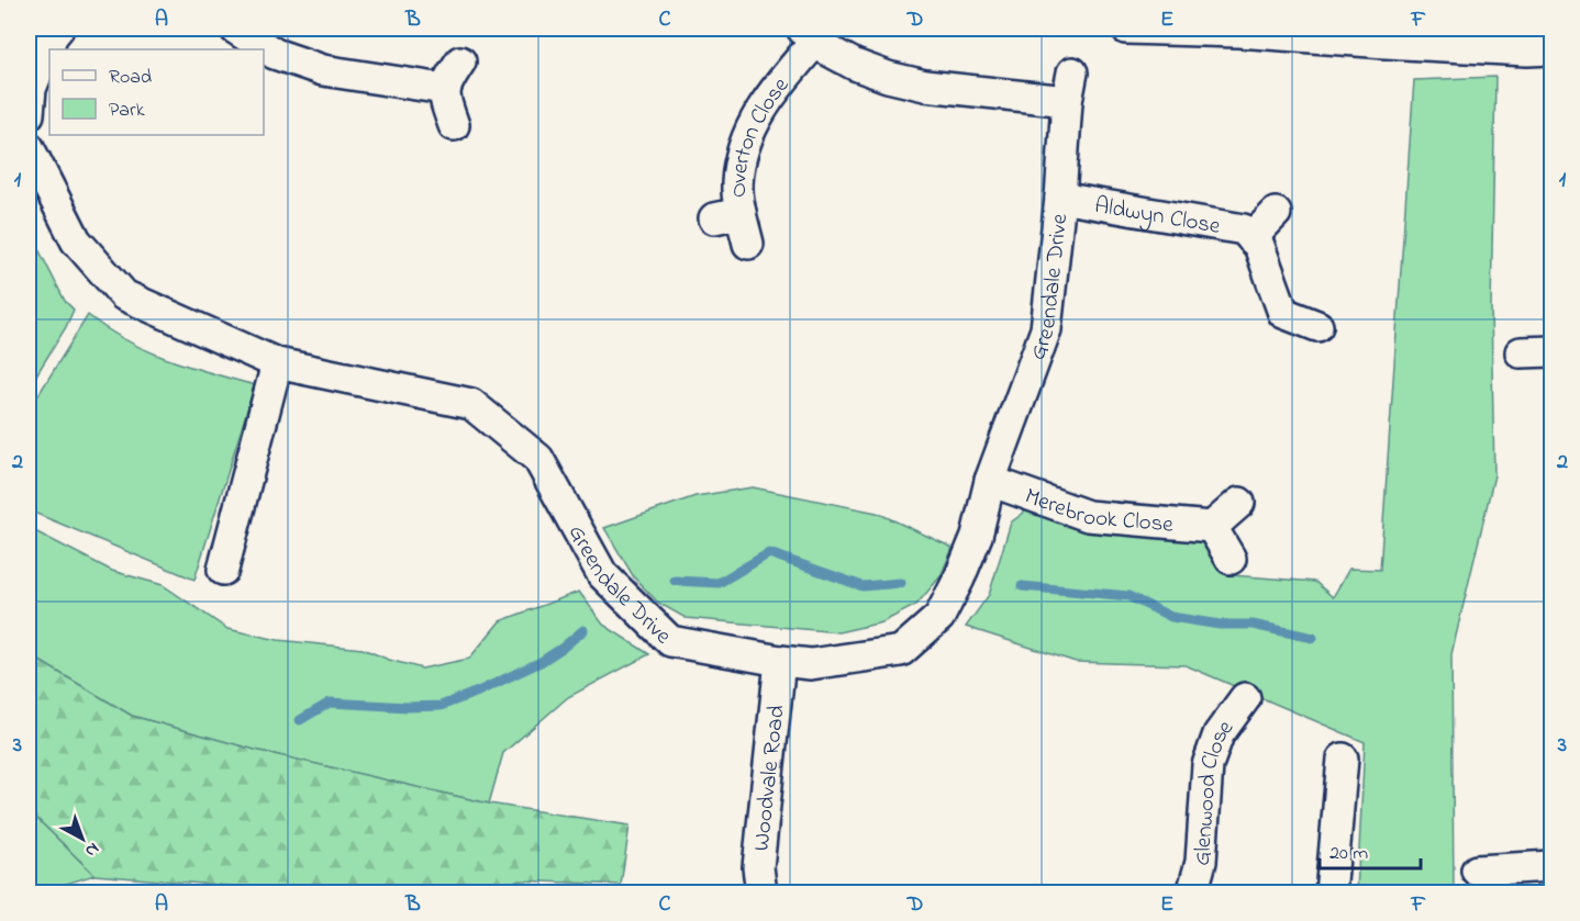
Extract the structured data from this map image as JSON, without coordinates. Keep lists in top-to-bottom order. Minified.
{"streets":{"street":["Overton Close","Aldwyn Close","Greendale Drive","Merebrook Close","Woodvale Road","Glenwood Close"]},"crossings":[["Overton Close","Greendale Drive"],["Aldwyn Close","Greendale Drive"],["Greendale Drive","Merebrook Close"],["Greendale Drive","Woodvale Road"]],"legend":["Road","Park"],"scale_bar":"20 m","north":"bottom right","grid":{"columns":["A","B","C","D","E","F"],"rows":["1","2","3"]}}
